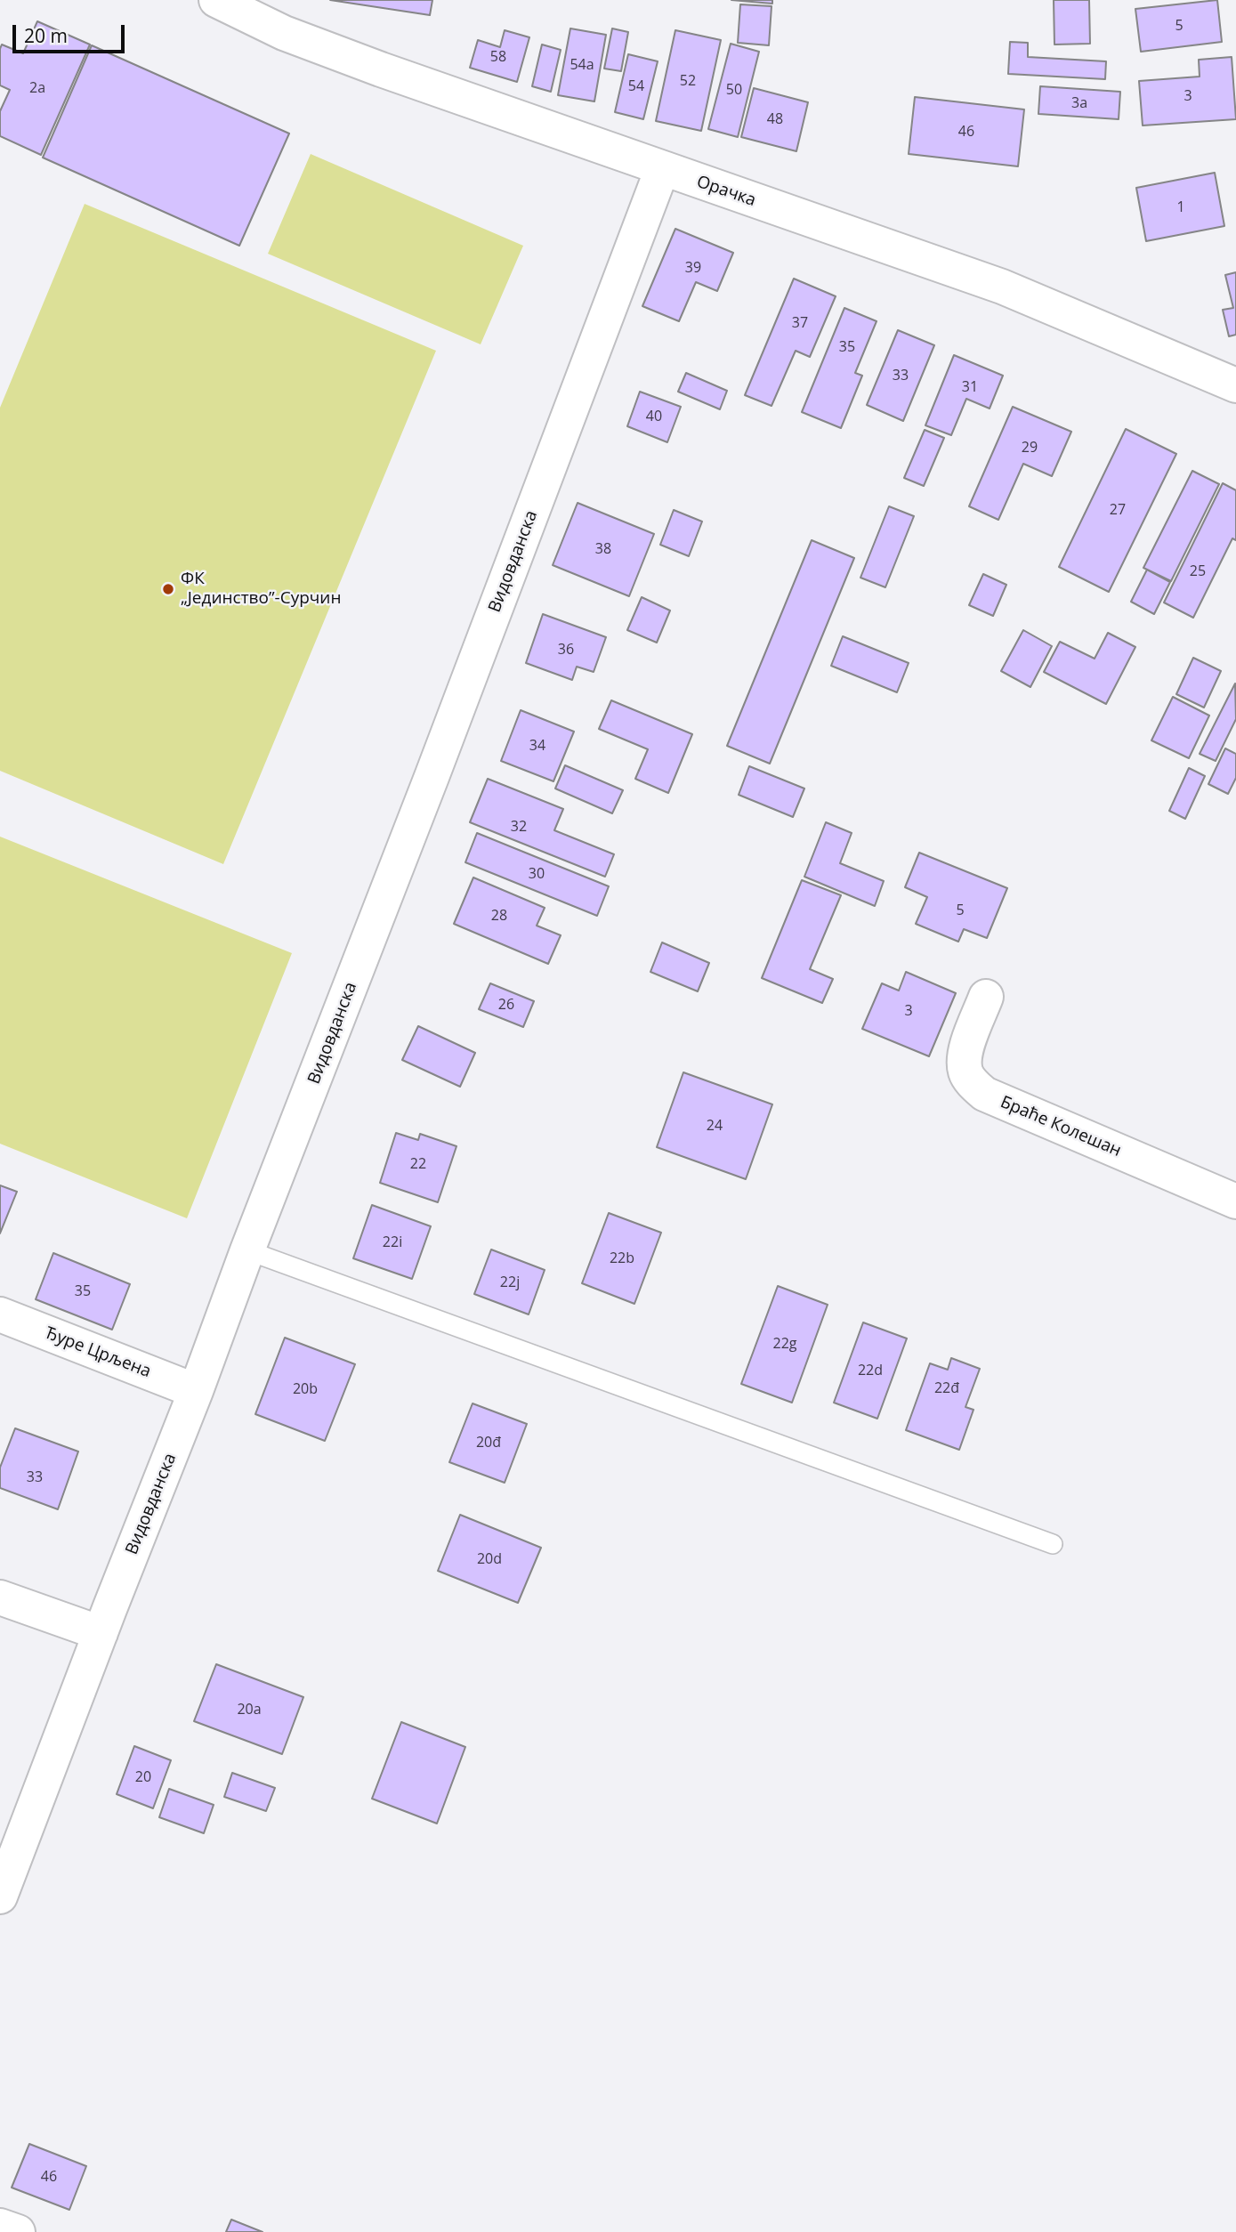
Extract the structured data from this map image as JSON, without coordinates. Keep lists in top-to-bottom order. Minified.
{"streets":{"street":["Орачка","Видовданска","Браће Колешан","Ђуре Црљена"]},"crossings":[["Орачка","Видовданска"],["Видовданска","Ђуре Црљена"]],"places":["ФК „Јединство”-Сурчин"],"house_numbers":["5","58","54a","52","54","2a","50","3","3a","48","46","1","39","37","35","33","31","40","29","27","38","25","36","34","32","30","5","28","26","3","24","22","22i","22b","22j","35","22g","22d","22đ","20b","20đ","33","20d","20a","20","46"],"scale_bar":"20 m"}
